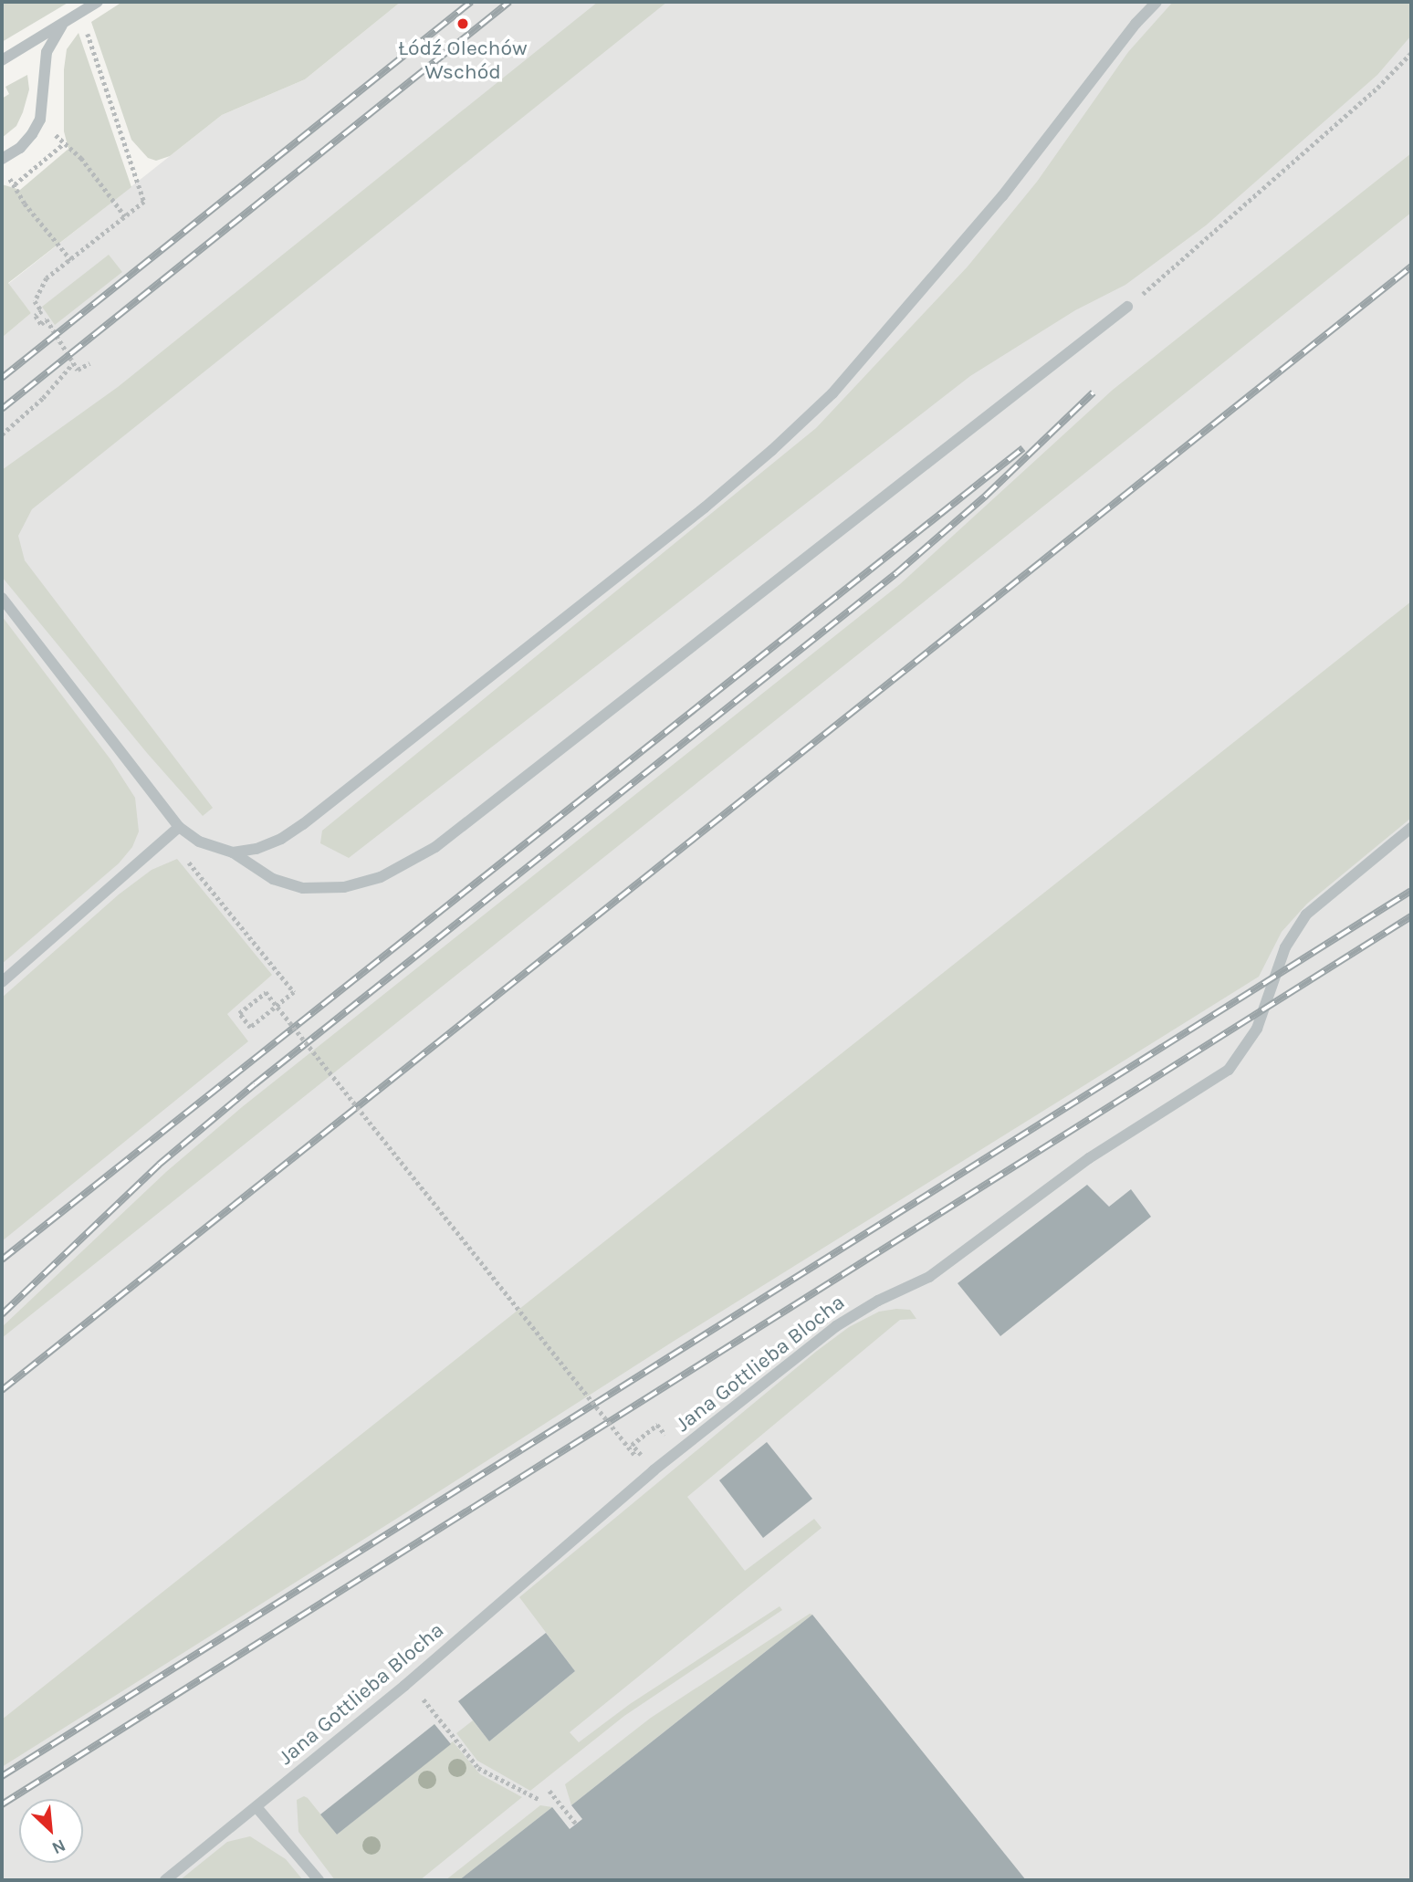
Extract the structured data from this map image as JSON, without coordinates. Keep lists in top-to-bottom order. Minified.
{"streets":{"street":["Jana Gottlieba Blocha"]},"places":["Łódź Olechów Wschód"],"north":"bottom right"}
